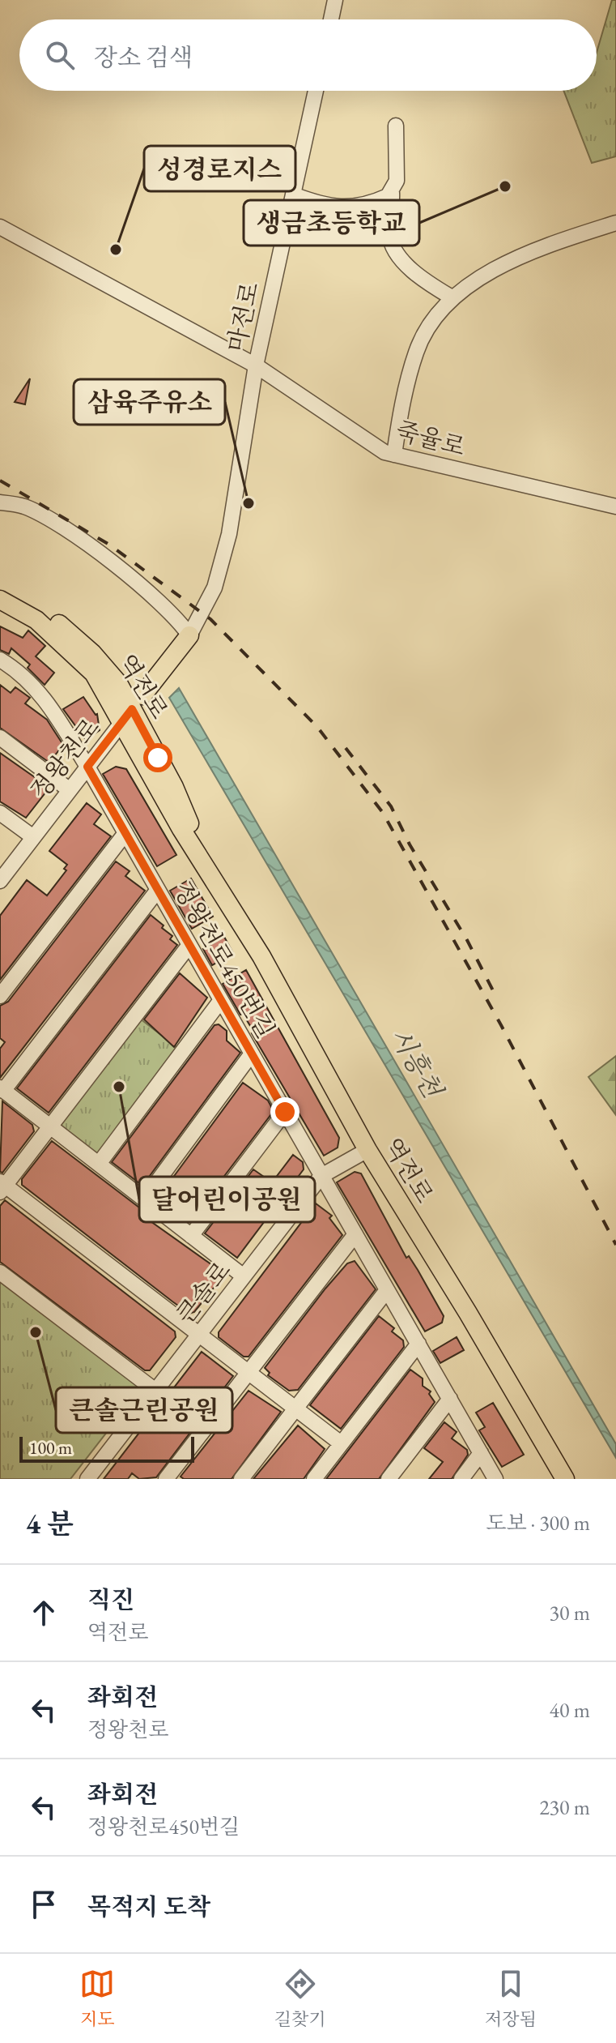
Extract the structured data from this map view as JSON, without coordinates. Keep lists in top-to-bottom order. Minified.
{"streets":{"main road":["역전로"],"street":["마전로","죽율로","정왕천로","정왕천로450번길","큰솔로"]},"crossings":[["마전로","죽율로"],["역전로","정왕천로"],["역전로","큰솔로"],["정왕천로","정왕천로450번길"],["정왕천로450번길","큰솔로"]],"water":["시흥천"],"places":["생금초등학교","성경로지스","삼육주유소","달어린이공원","큰솔근린공원"],"scale_bar":"100 m","page":{"search":"장소 검색","scale":"100 m","heading":["4 분","도보 · 300 m"],"list":[["직진","역전로","30 m"],["좌회전","정왕천로","40 m"],["좌회전","정왕천로450번길","230 m"],"목적지 도착"],"nav":["지도","길찾기","저장됨"]}}
